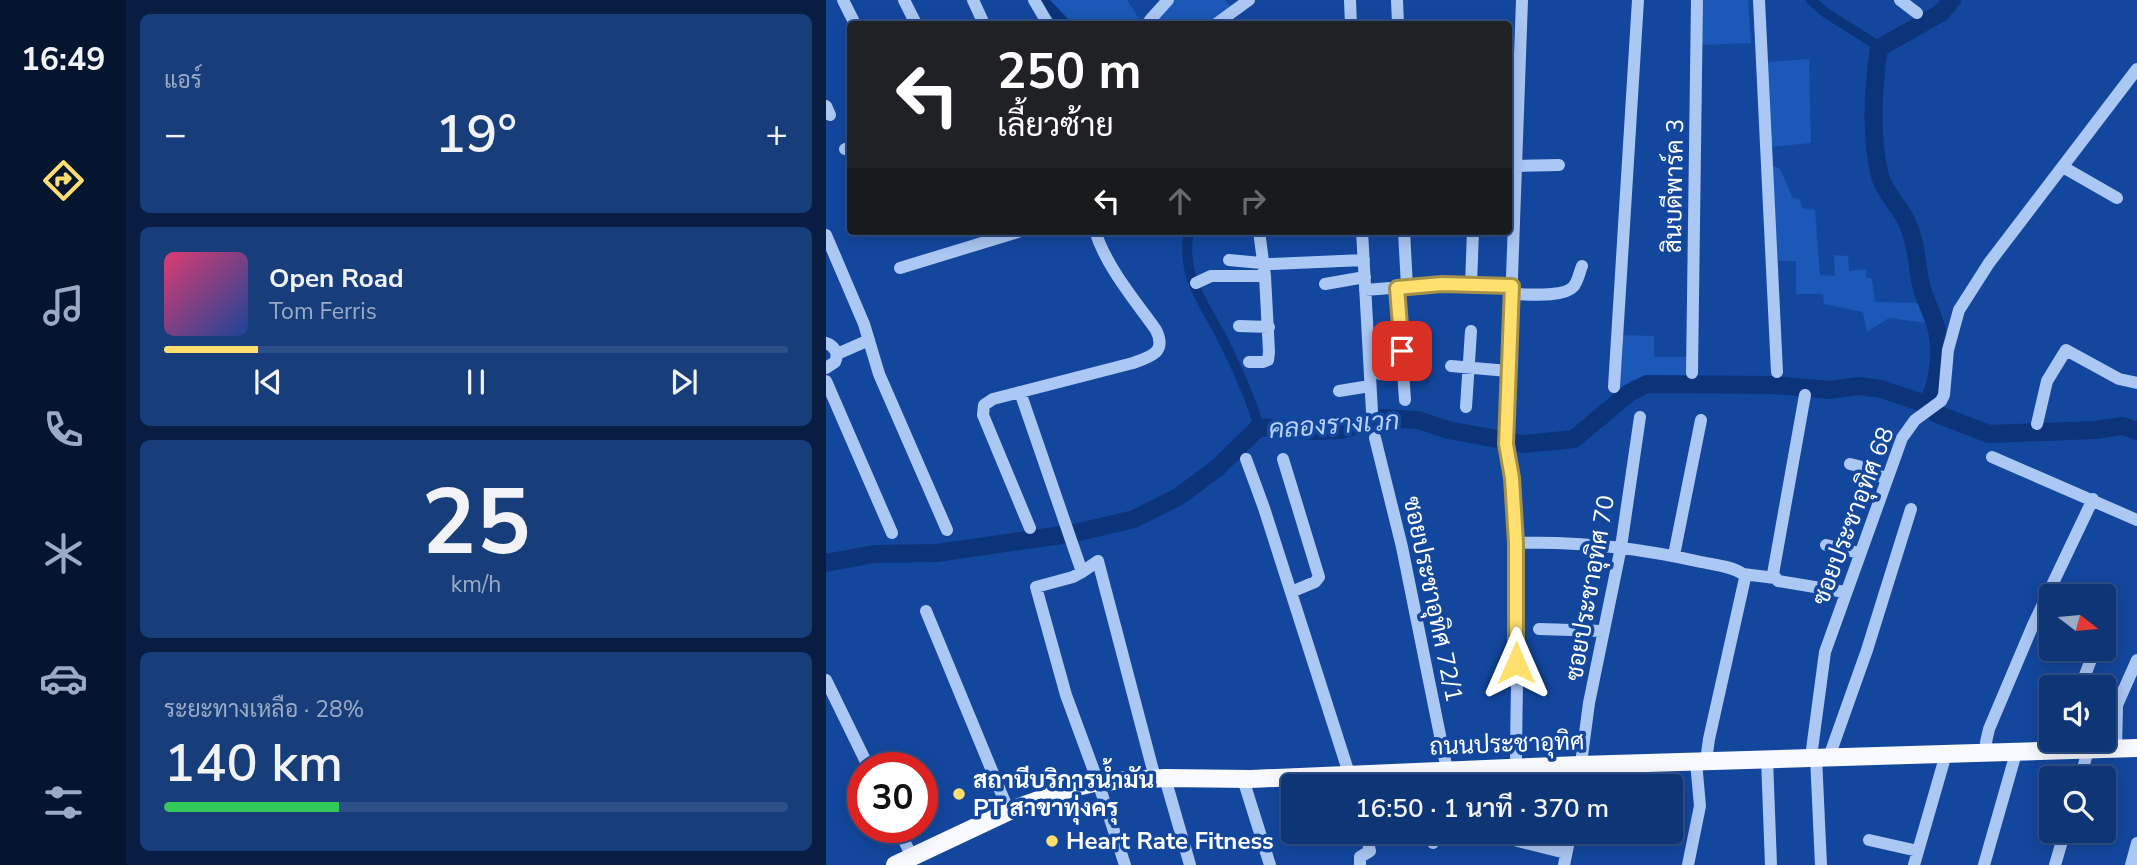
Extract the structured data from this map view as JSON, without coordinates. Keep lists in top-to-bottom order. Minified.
{"streets":{"main road":["ถนนประชาอุทิศ"],"street":["สินบดีพาร์ค 3","ซอยประชาอุทิศ 68","ซอยประชาอุทิศ 70","ซอยประชาอุทิศ 72/1"]},"crossings":[["ซอยประชาอุทิศ 68","ถนนประชาอุทิศ"],["ซอยประชาอุทิศ 70","ถนนประชาอุทิศ"],["ซอยประชาอุทิศ 72/1","ถนนประชาอุทิศ"]],"water":["คลองรางเวก"],"places":["สถานีบริการน้ำมัน PT สาขาทุ่งครุ","Heart Rate Fitness"],"north":"right","page":{"tabs":"16:49","tile":["แอร์",["25","km/h"],["ระยะทางเหลือ · 28%","140 km"]],"turn":["250 m","เลี้ยวซ้าย"],"heat":["−","19°","+"],"song":["Open Road","Tom Ferris"],"limit":"30","trip":"16:50 · 1 นาที · 370 m"}}
